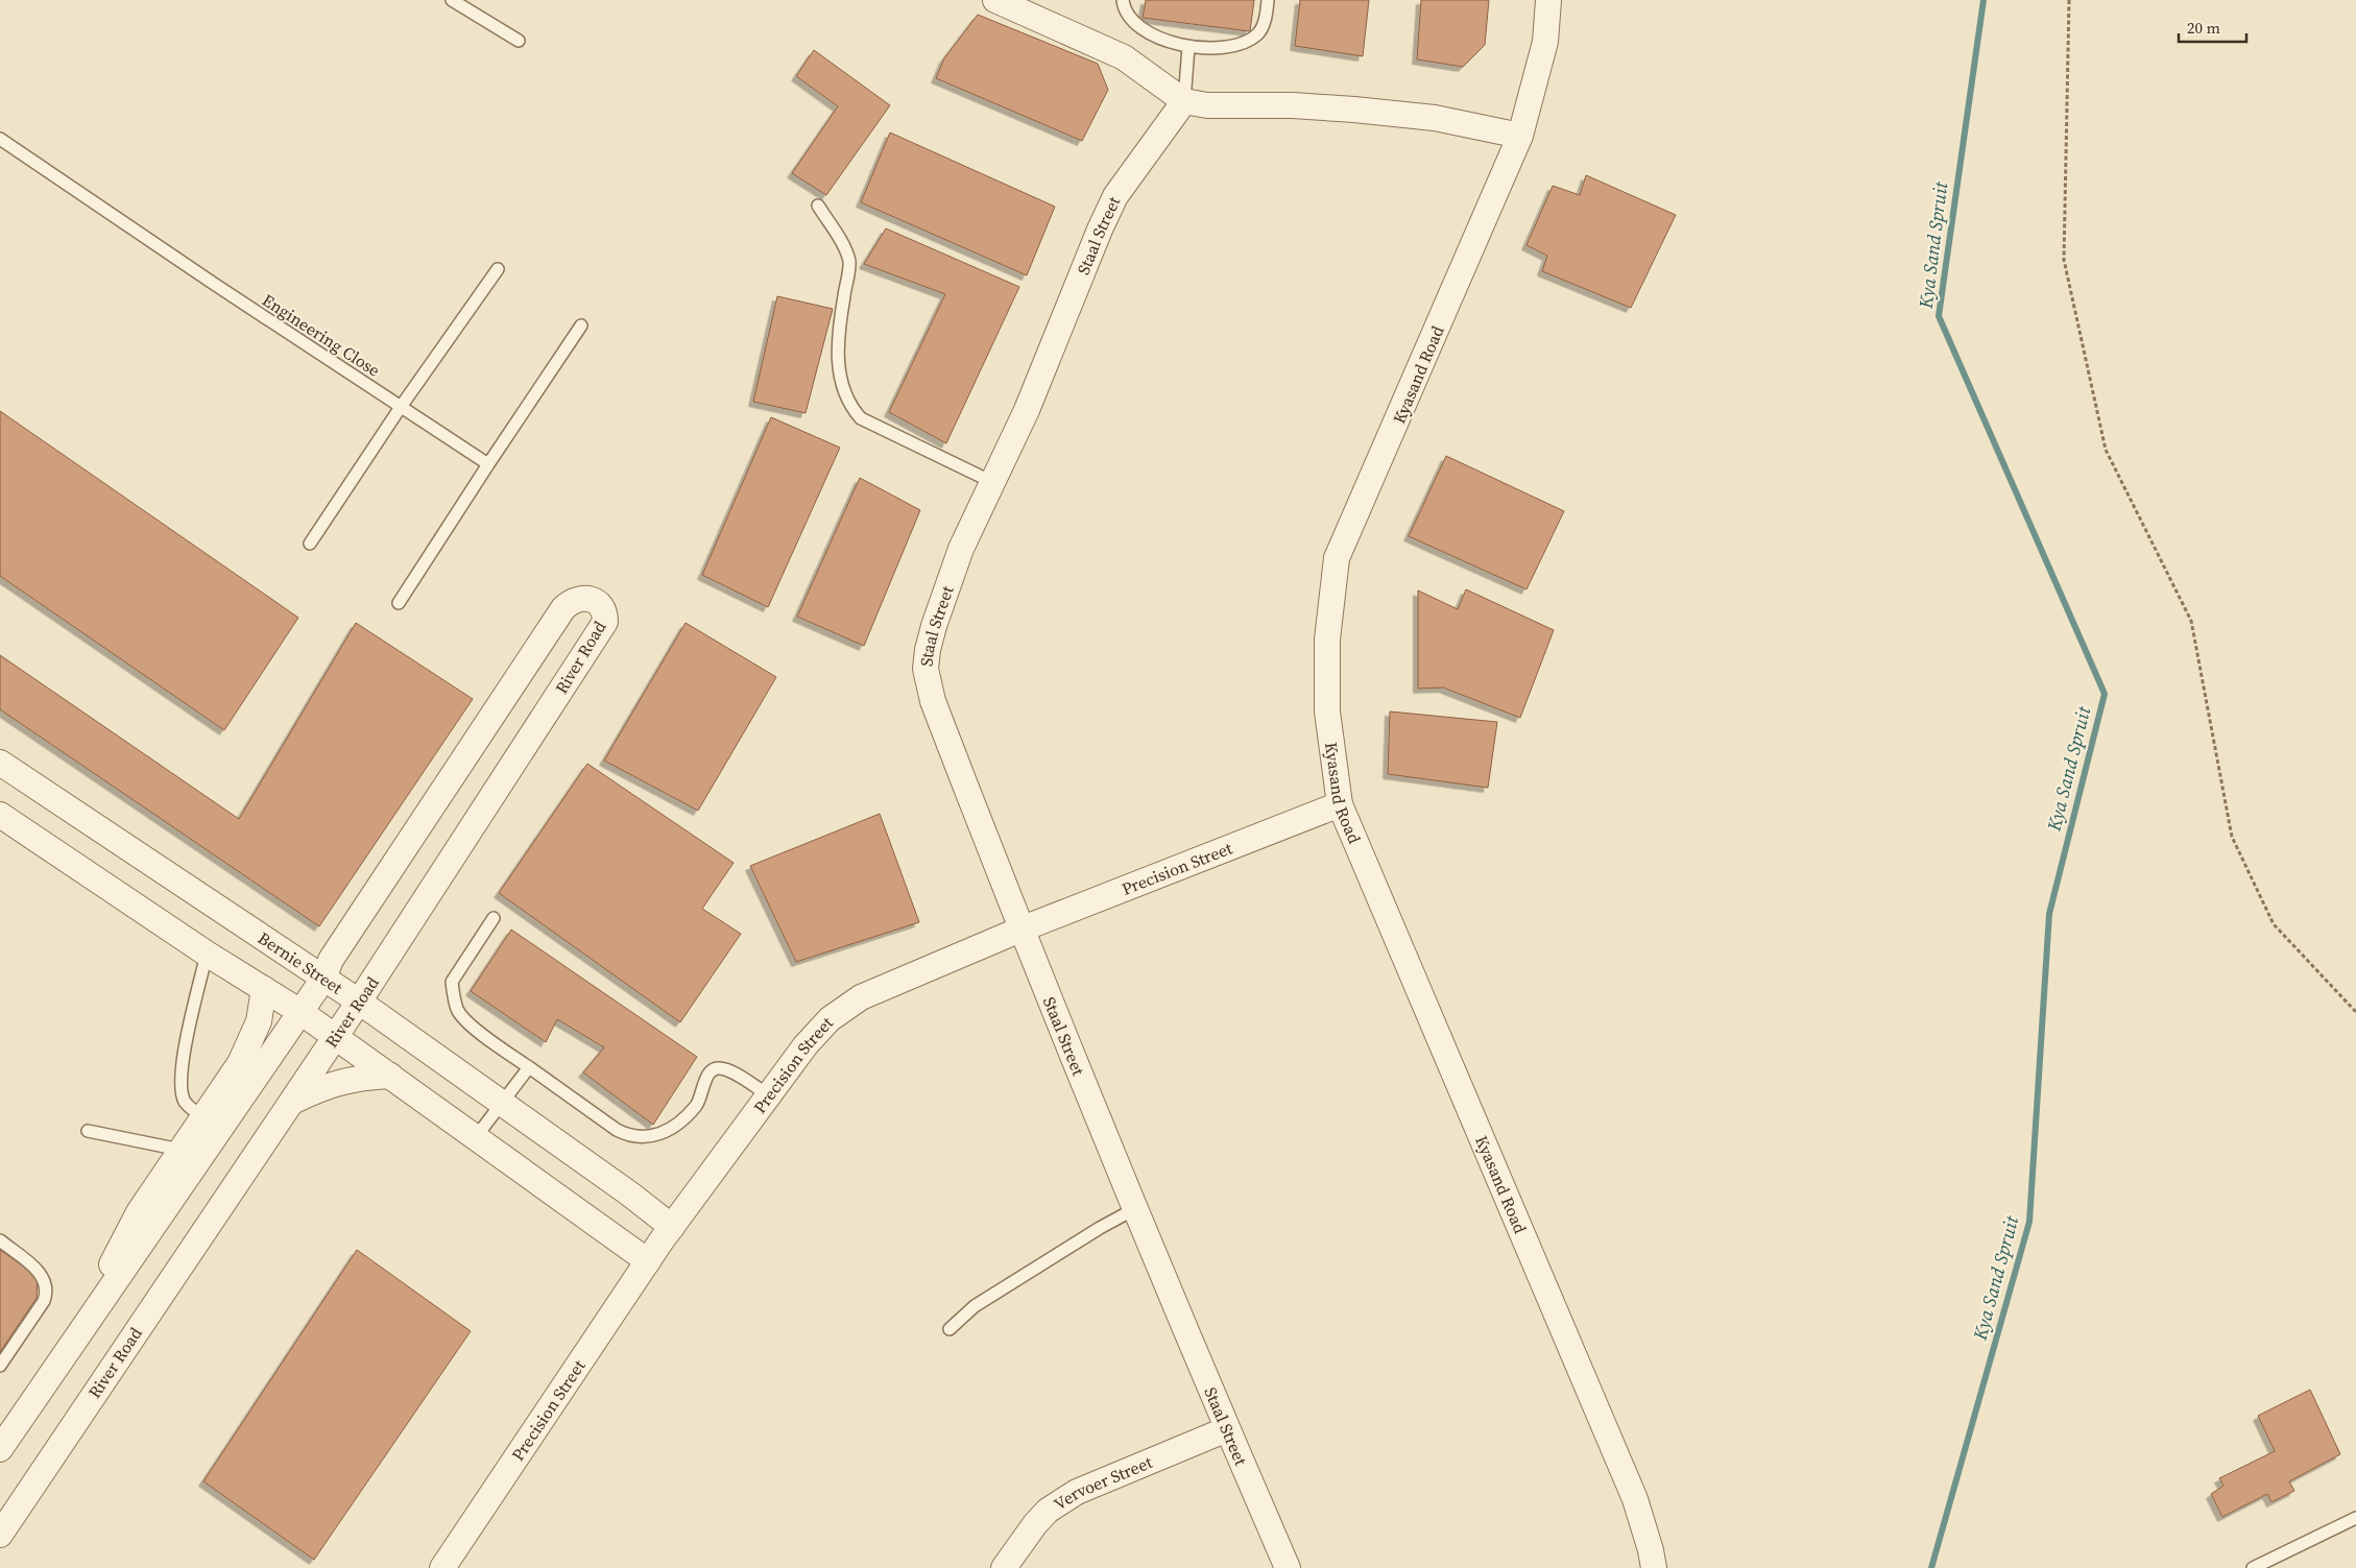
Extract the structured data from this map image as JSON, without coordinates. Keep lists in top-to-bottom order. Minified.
{"streets":{"street":["Staal Street","Kyasand Road","River Road","Precision Street","Bernie Street","Vervoer Street"],"lane":["Engineering Close"]},"crossings":[["Staal Street","Precision Street"],["Staal Street","Vervoer Street"],["Kyasand Road","Precision Street"],["River Road","Bernie Street"],["Precision Street","Bernie Street"]],"water":["Kya Sand Spruit"],"scale_bar":"20 m"}
